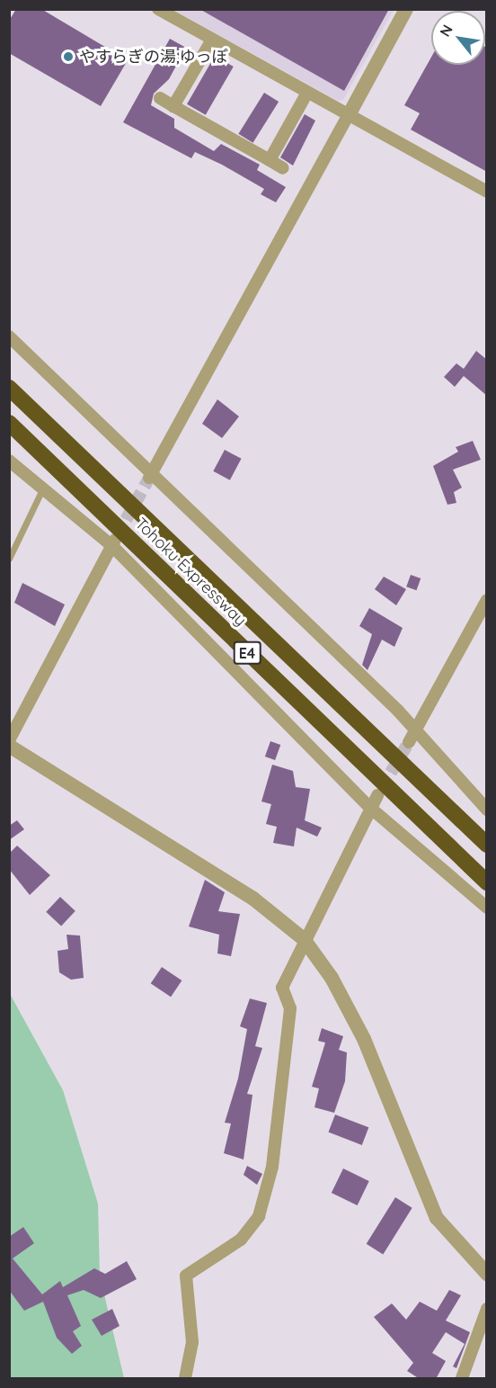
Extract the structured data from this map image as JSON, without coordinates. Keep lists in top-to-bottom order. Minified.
{"streets":{"highway":["Tohoku Expressway","E4"]},"places":["やすらぎの湯;ゆっぽ"],"north":"top left"}
